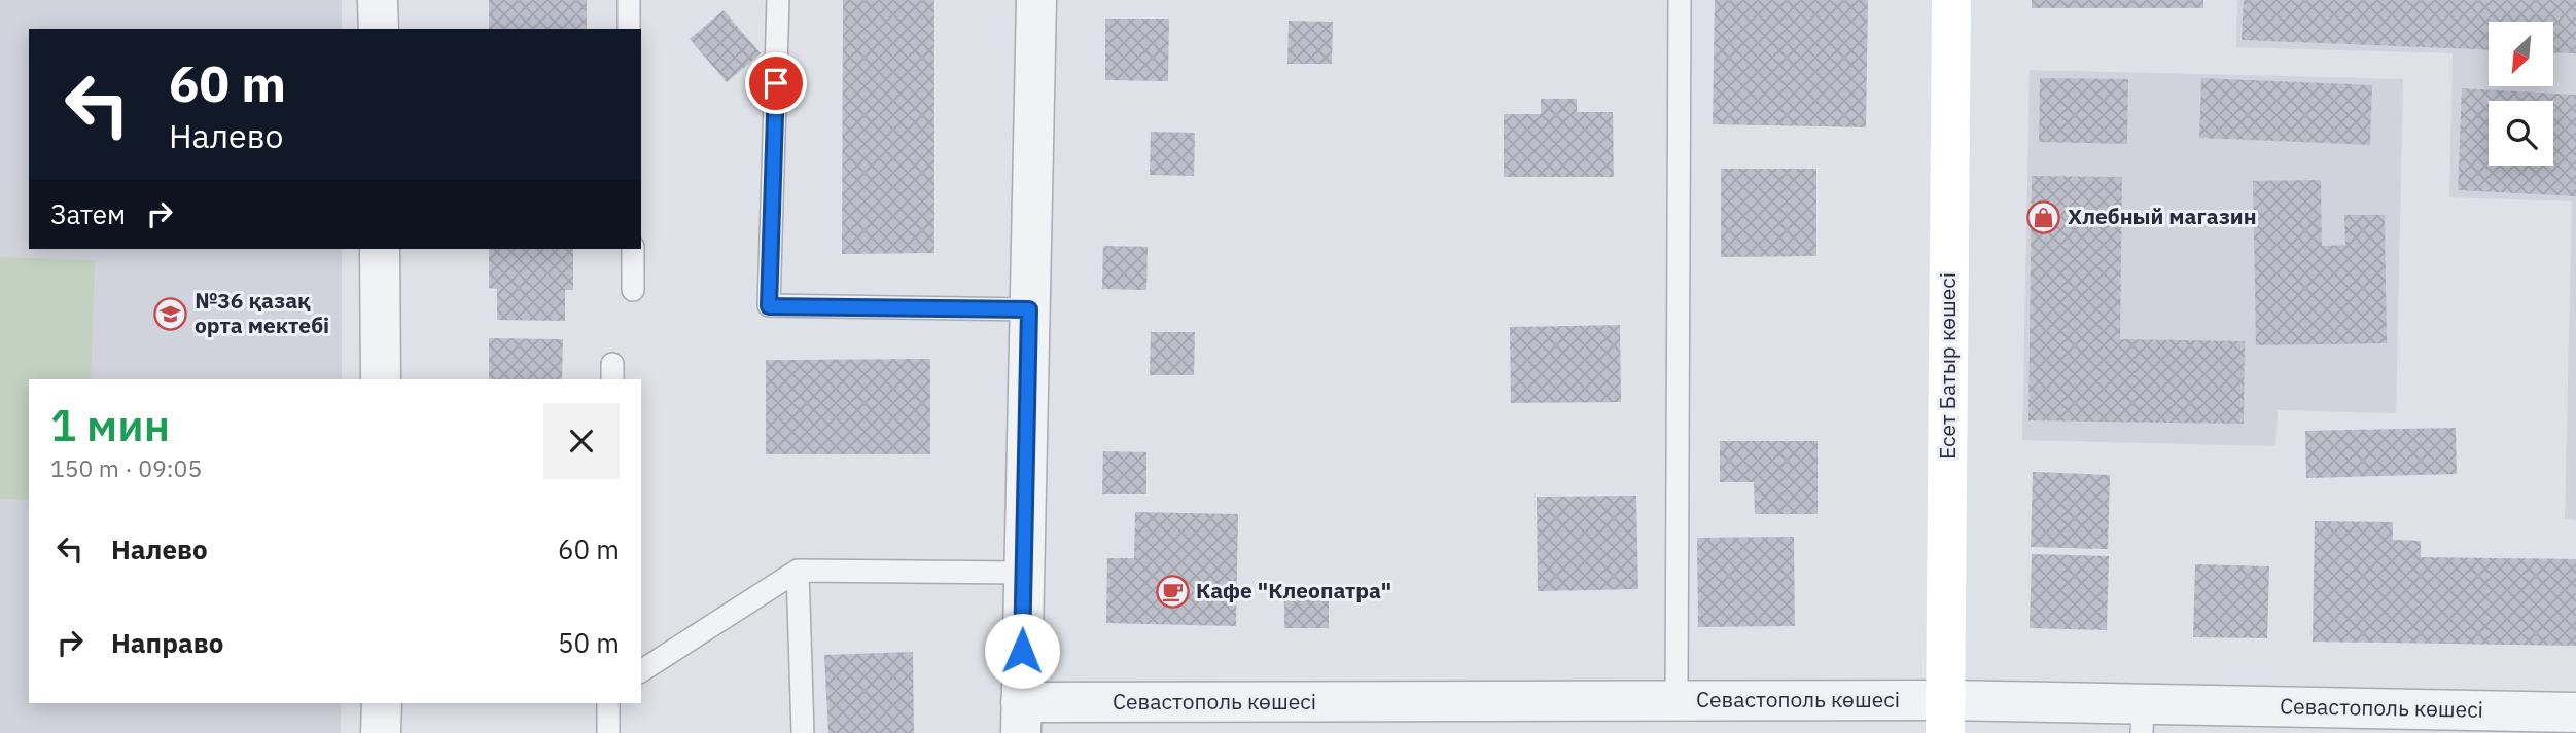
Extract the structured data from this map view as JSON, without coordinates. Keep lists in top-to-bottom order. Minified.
{"streets":{"street":["Есет Батыр көшесі","Севастополь көшесі"]},"crossings":[["Есет Батыр көшесі","Севастополь көшесі"]],"places":{"shop":["Хлебный магазин"],"school or university":["№36 қазақ орта мектебі"],"cafe":["Кафе \"Клеопатра\""]},"north":"bottom left","page":{"turn":["60 m","Налево"],"then":"Затем","heading":["1 мин","150 m · 09:05"],"list":[{"name":"Налево","value":"60 m"},{"name":"Направо","value":"50 m"}]}}
